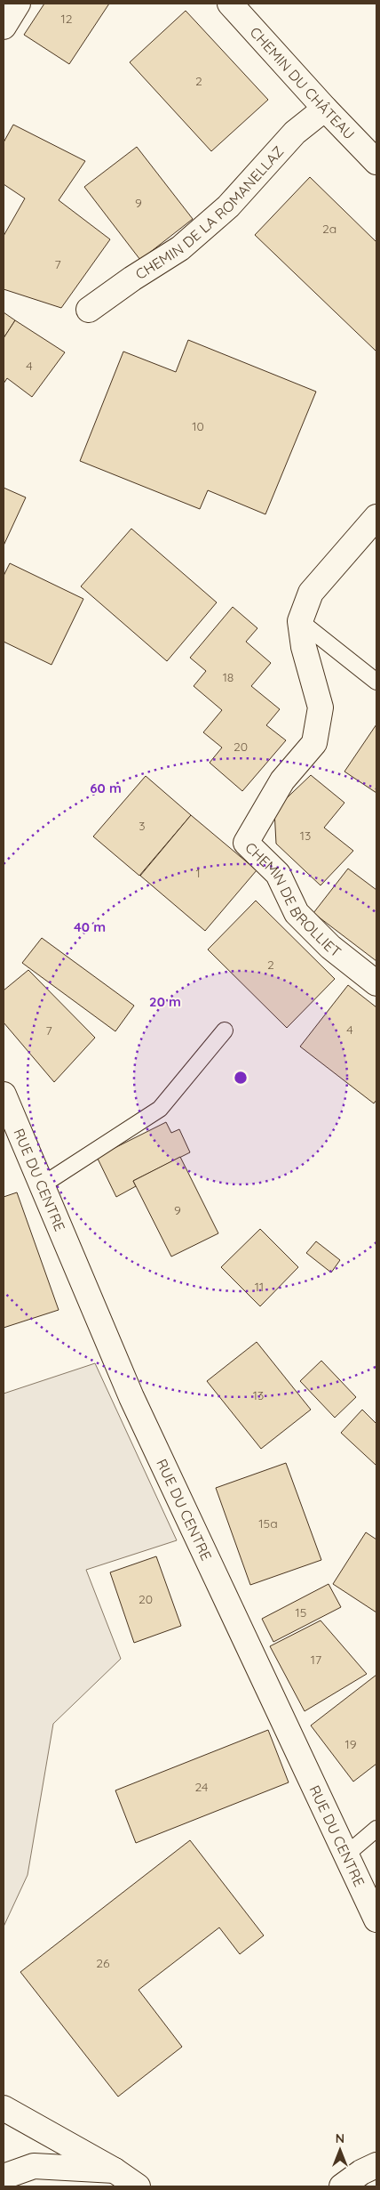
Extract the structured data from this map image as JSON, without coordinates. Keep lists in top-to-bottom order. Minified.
{"streets":{"street":["CHEMIN DU CHÂTEAU","CHEMIN DE LA ROMANELLAZ","CHEMIN DE BROLLIET","RUE DU CENTRE"]},"crossings":[["CHEMIN DU CHÂTEAU","CHEMIN DE LA ROMANELLAZ"]],"house_numbers":["12","2","9","2a","7","4","10","18","20","3","13","1","2","4","7","9","11","13","15a","20","15","17","19","24","26"],"north":"top","rings":["60 m","40 m","20 m"]}
